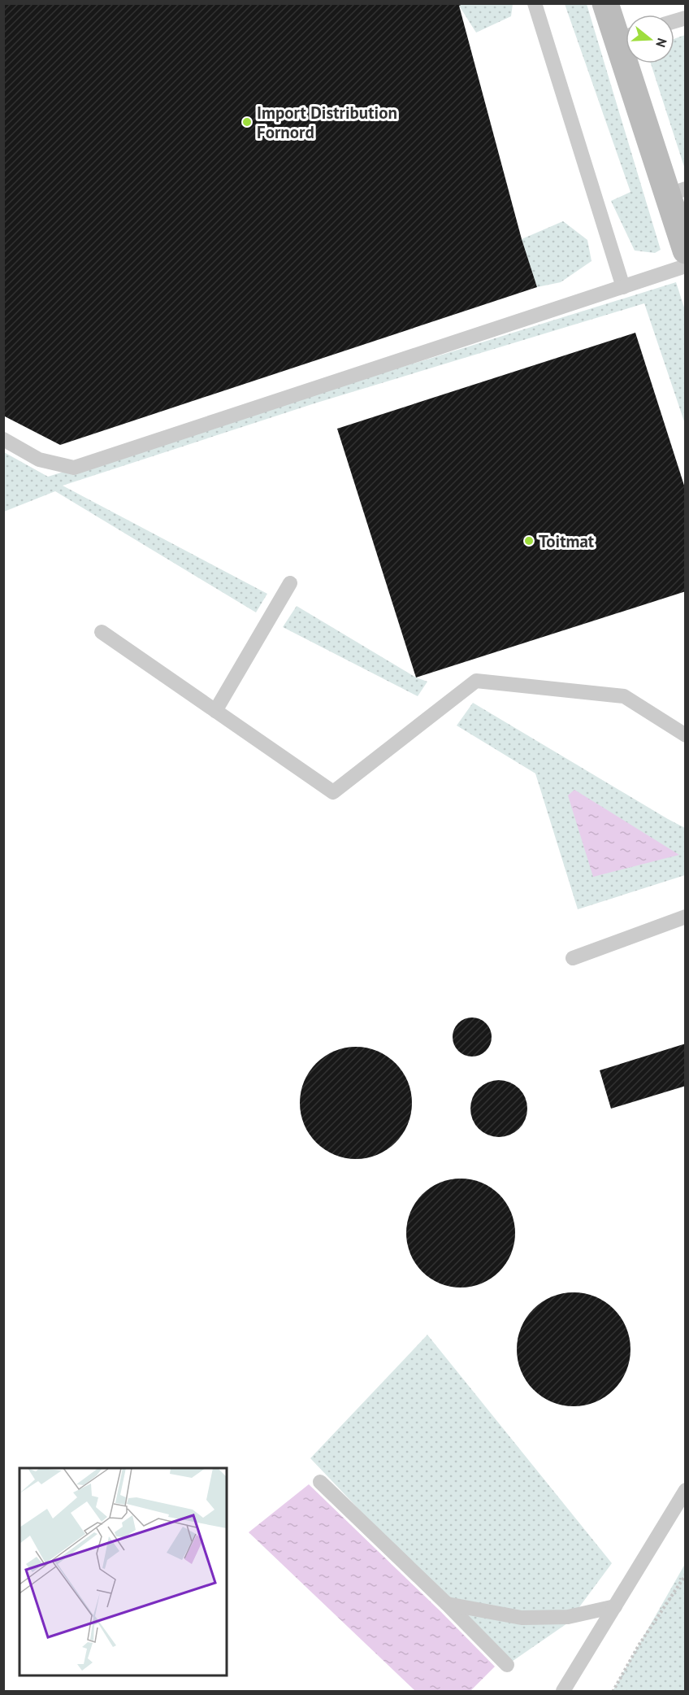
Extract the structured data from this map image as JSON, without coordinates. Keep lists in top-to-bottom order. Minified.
{"places":["Import Distribution Fornord","Toitmat"],"north":"right"}
